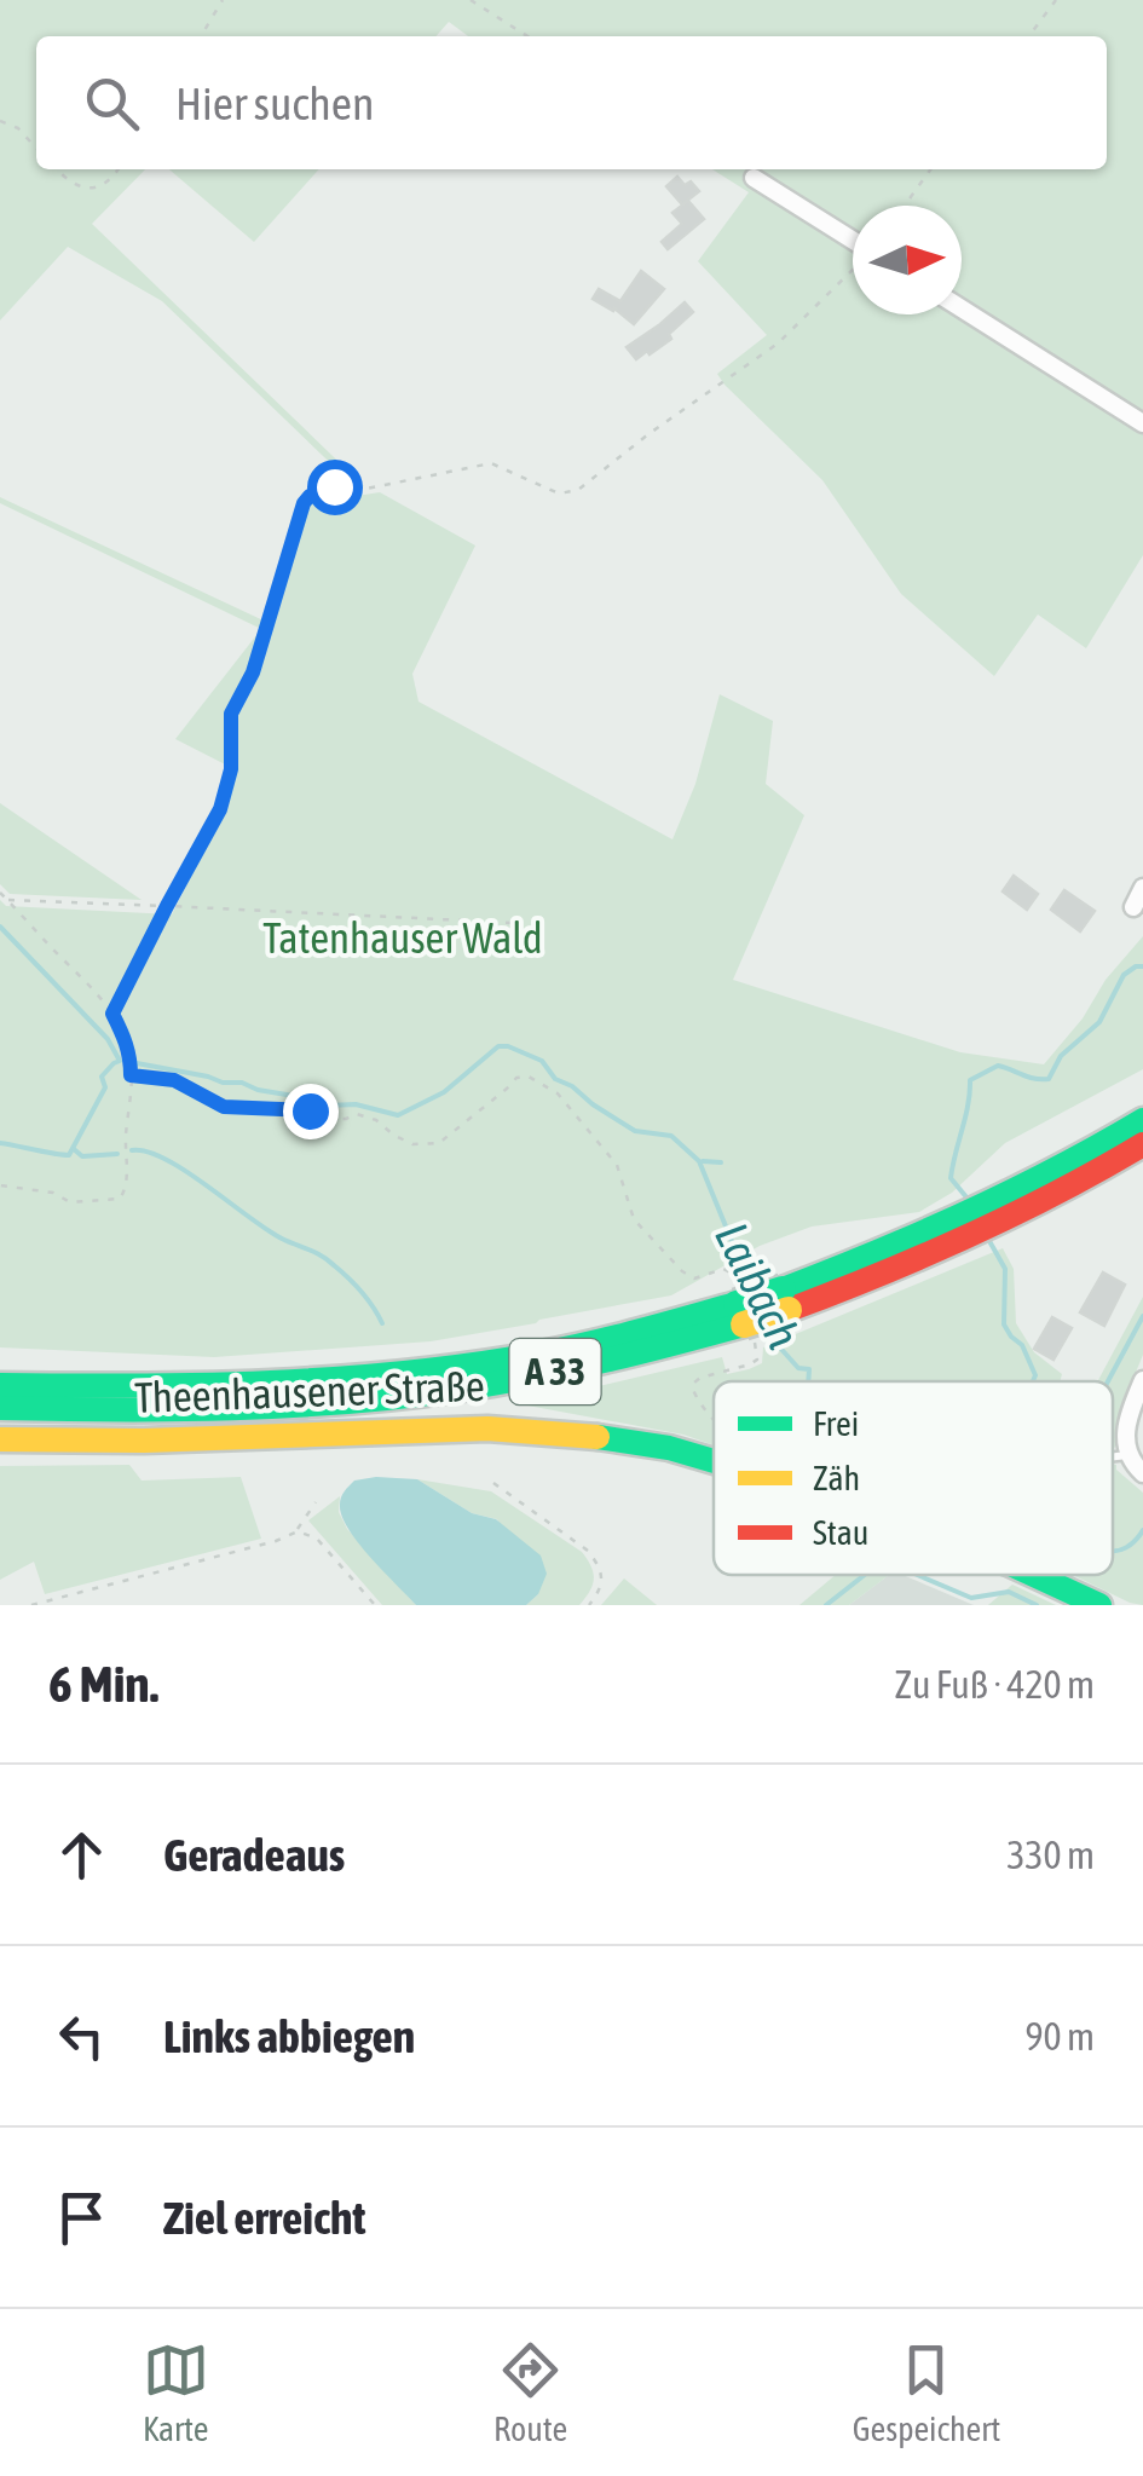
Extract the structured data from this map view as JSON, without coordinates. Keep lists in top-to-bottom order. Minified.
{"streets":{"main road":["A 33","Theenhausener Straße"]},"water":["Laibach"],"parks":["Tatenhauser Wald"],"legend":["Frei","Zäh","Stau"],"north":"right","page":{"search":"Hier suchen","heading":["6 Min.","Zu Fuß · 420 m"],"list":[["Geradeaus","330 m"],["Links abbiegen","90 m"],"Ziel erreicht"],"nav":["Karte","Route","Gespeichert"]}}
